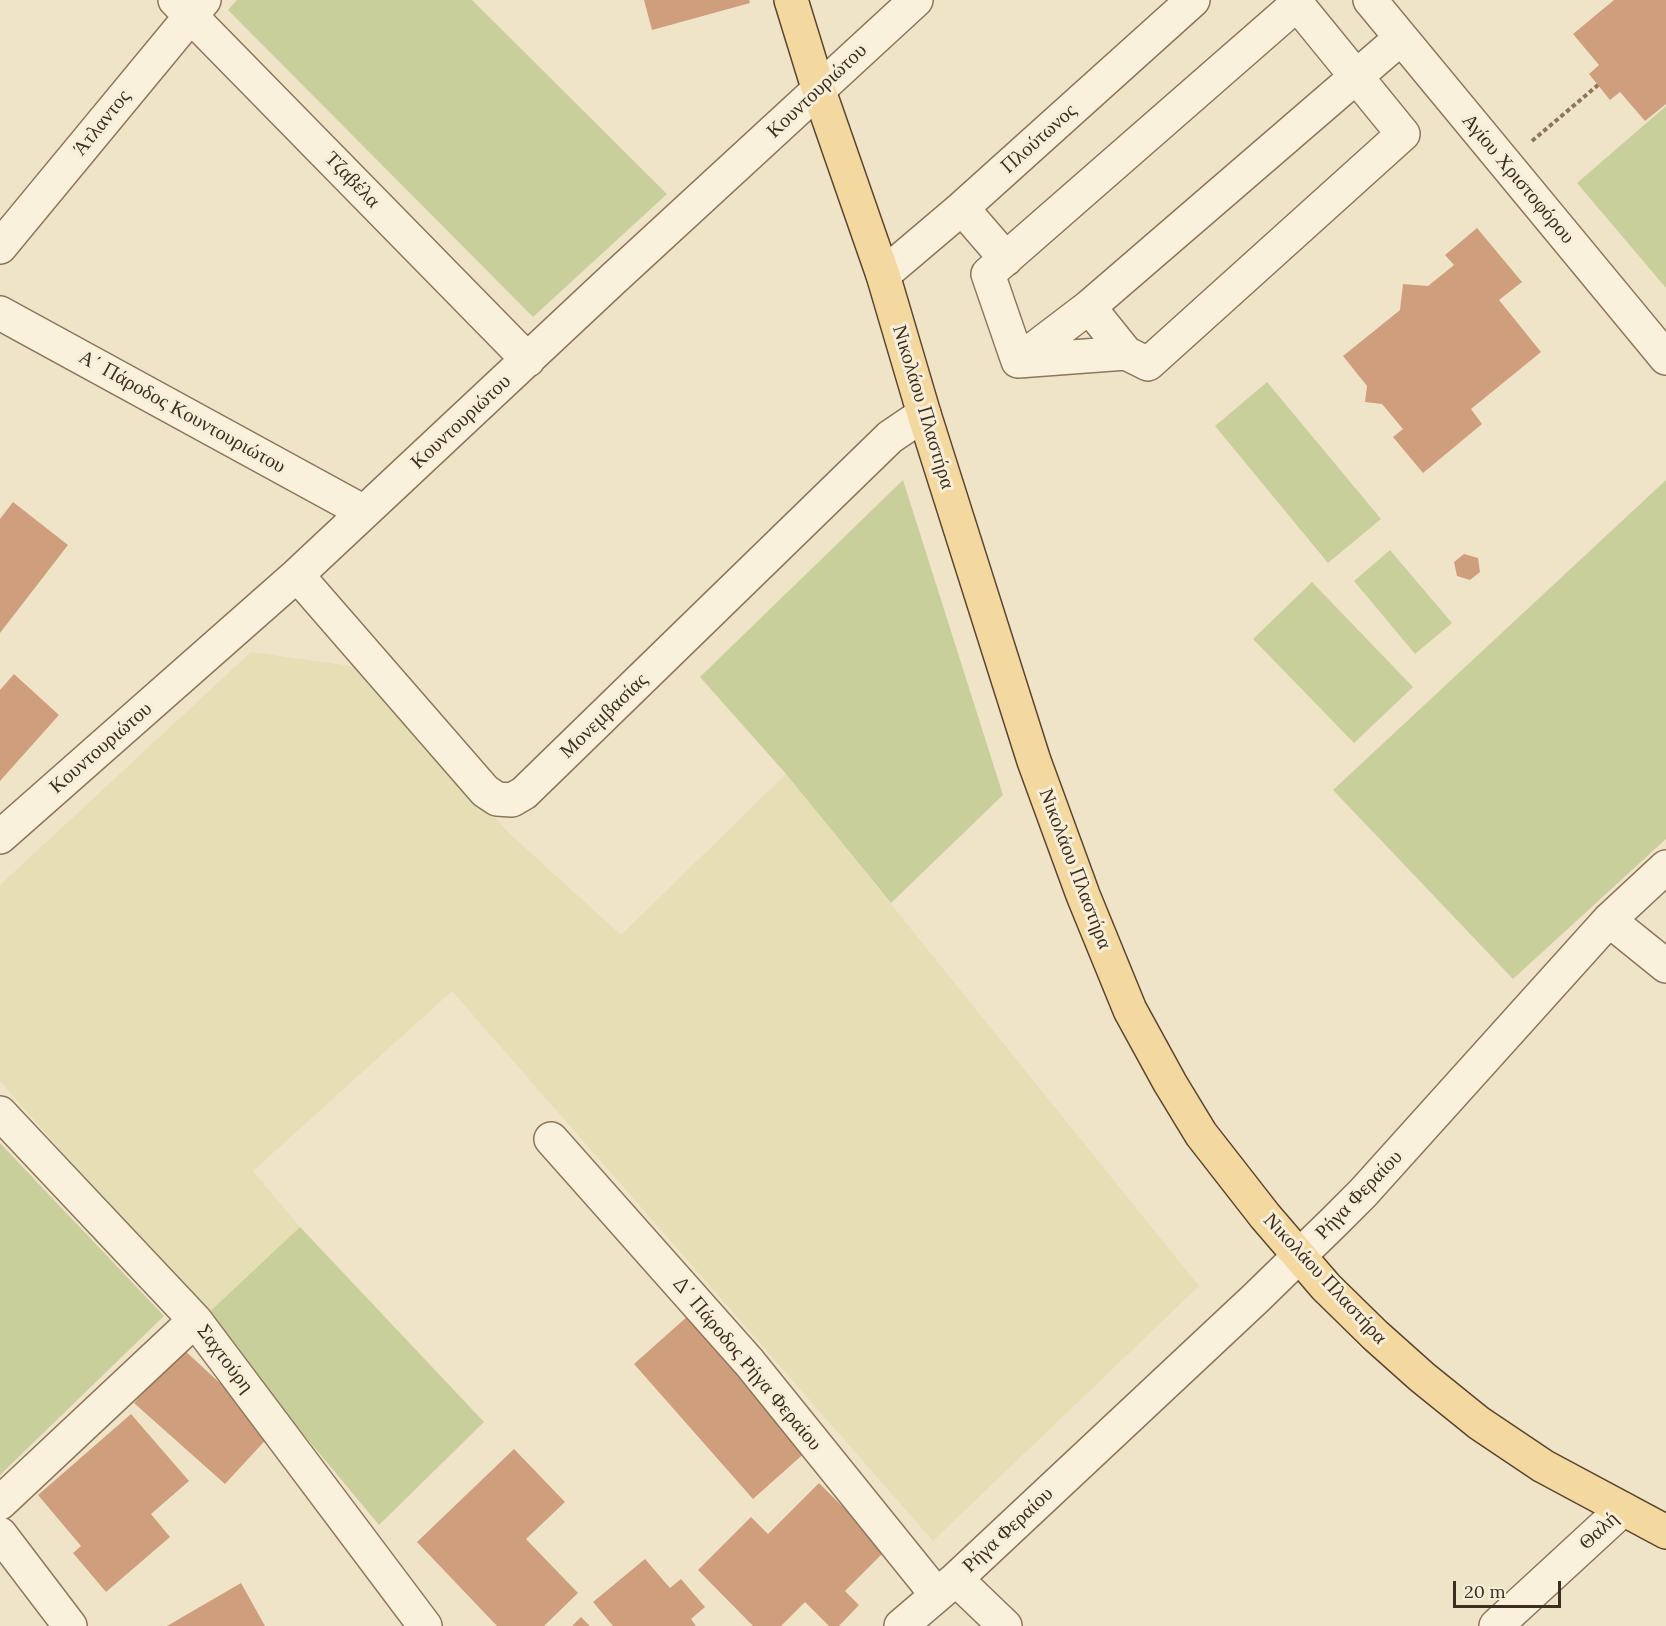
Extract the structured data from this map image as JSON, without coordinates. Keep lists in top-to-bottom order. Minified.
{"streets":{"main road":["Νικολάου Πλαστήρα"],"street":["Κουντουριώτου","Άτλαντος","Πλούτωνος","Αγίου Χριστοφόρου","Τζαβέλα","Α΄ Πάροδος Κουντουριώτου","Μονεμβασίας","Ρήγα Φεραίου","Σαχτούρη","Δ΄ Πάροδος Ρήγα Φεραίου","Θαλή"]},"crossings":[["Κουντουριώτου","Τζαβέλα"],["Κουντουριώτου","Νικολάου Πλαστήρα"],["Κουντουριώτου","Α΄ Πάροδος Κουντουριώτου"],["Κουντουριώτου","Μονεμβασίας"],["Άτλαντος","Τζαβέλα"],["Πλούτωνος","Νικολάου Πλαστήρα"],["Νικολάου Πλαστήρα","Μονεμβασίας"],["Νικολάου Πλαστήρα","Ρήγα Φεραίου"],["Νικολάου Πλαστήρα","Θαλή"],["Ρήγα Φεραίου","Δ΄ Πάροδος Ρήγα Φεραίου"]],"scale_bar":"20 m"}
